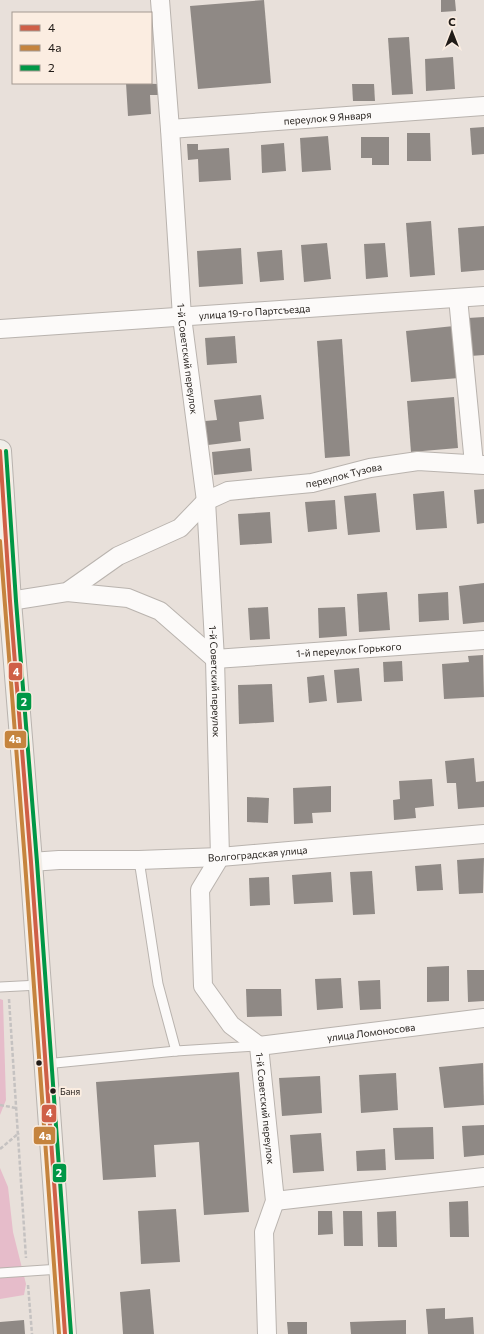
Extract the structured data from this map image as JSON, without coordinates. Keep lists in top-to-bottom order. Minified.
{"streets":{"street":["переулок 9 Января","улица 19-го Партсъезда","1-й Советский переулок","переулок Тузова","1-й переулок Горького","Волгоградская улица","улица Ломоносова"]},"crossings":[["переулок 9 Января","1-й Советский переулок"],["улица 19-го Партсъезда","1-й Советский переулок"],["1-й Советский переулок","переулок Тузова"],["1-й Советский переулок","1-й переулок Горького"],["1-й Советский переулок","Волгоградская улица"],["1-й Советский переулок","улица Ломоносова"]],"places":["Баня"],"lines":["transit line 4","transit line 2","transit line 4а"],"legend":["4","4а","2"],"north":"top"}
